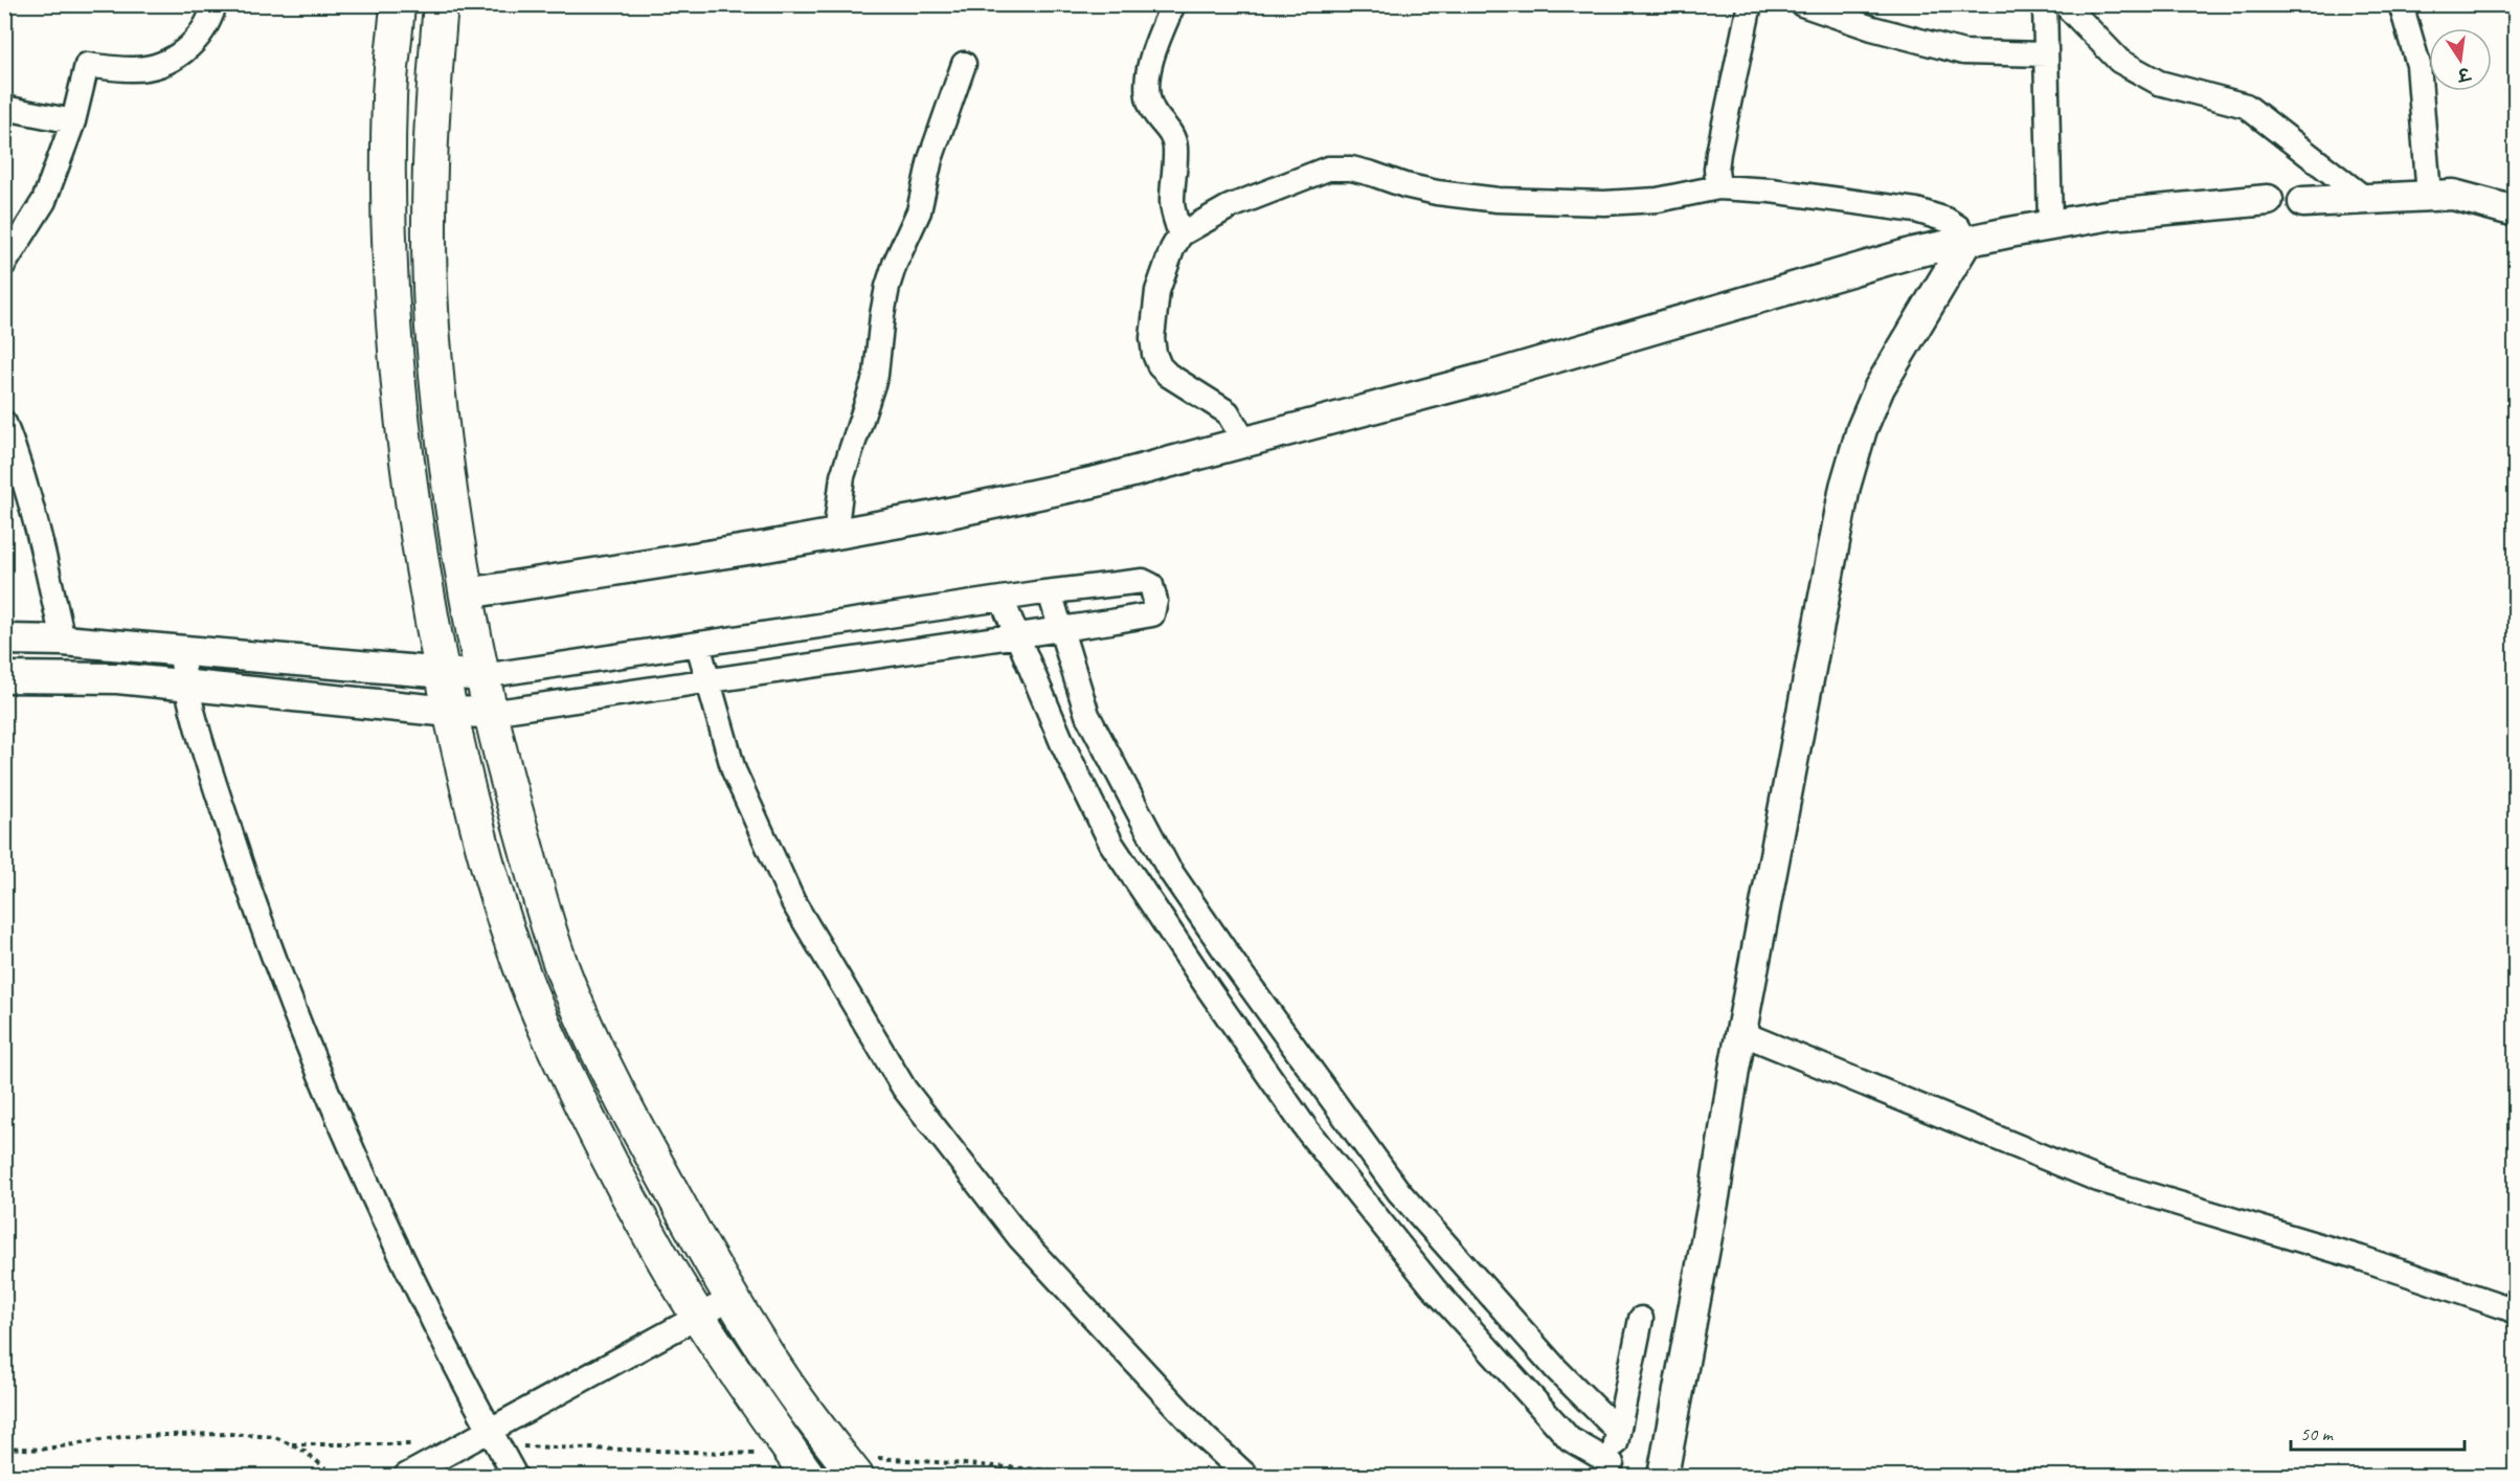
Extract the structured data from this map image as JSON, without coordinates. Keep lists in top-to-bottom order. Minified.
{"scale_bar":"50 m","north":"bottom"}
